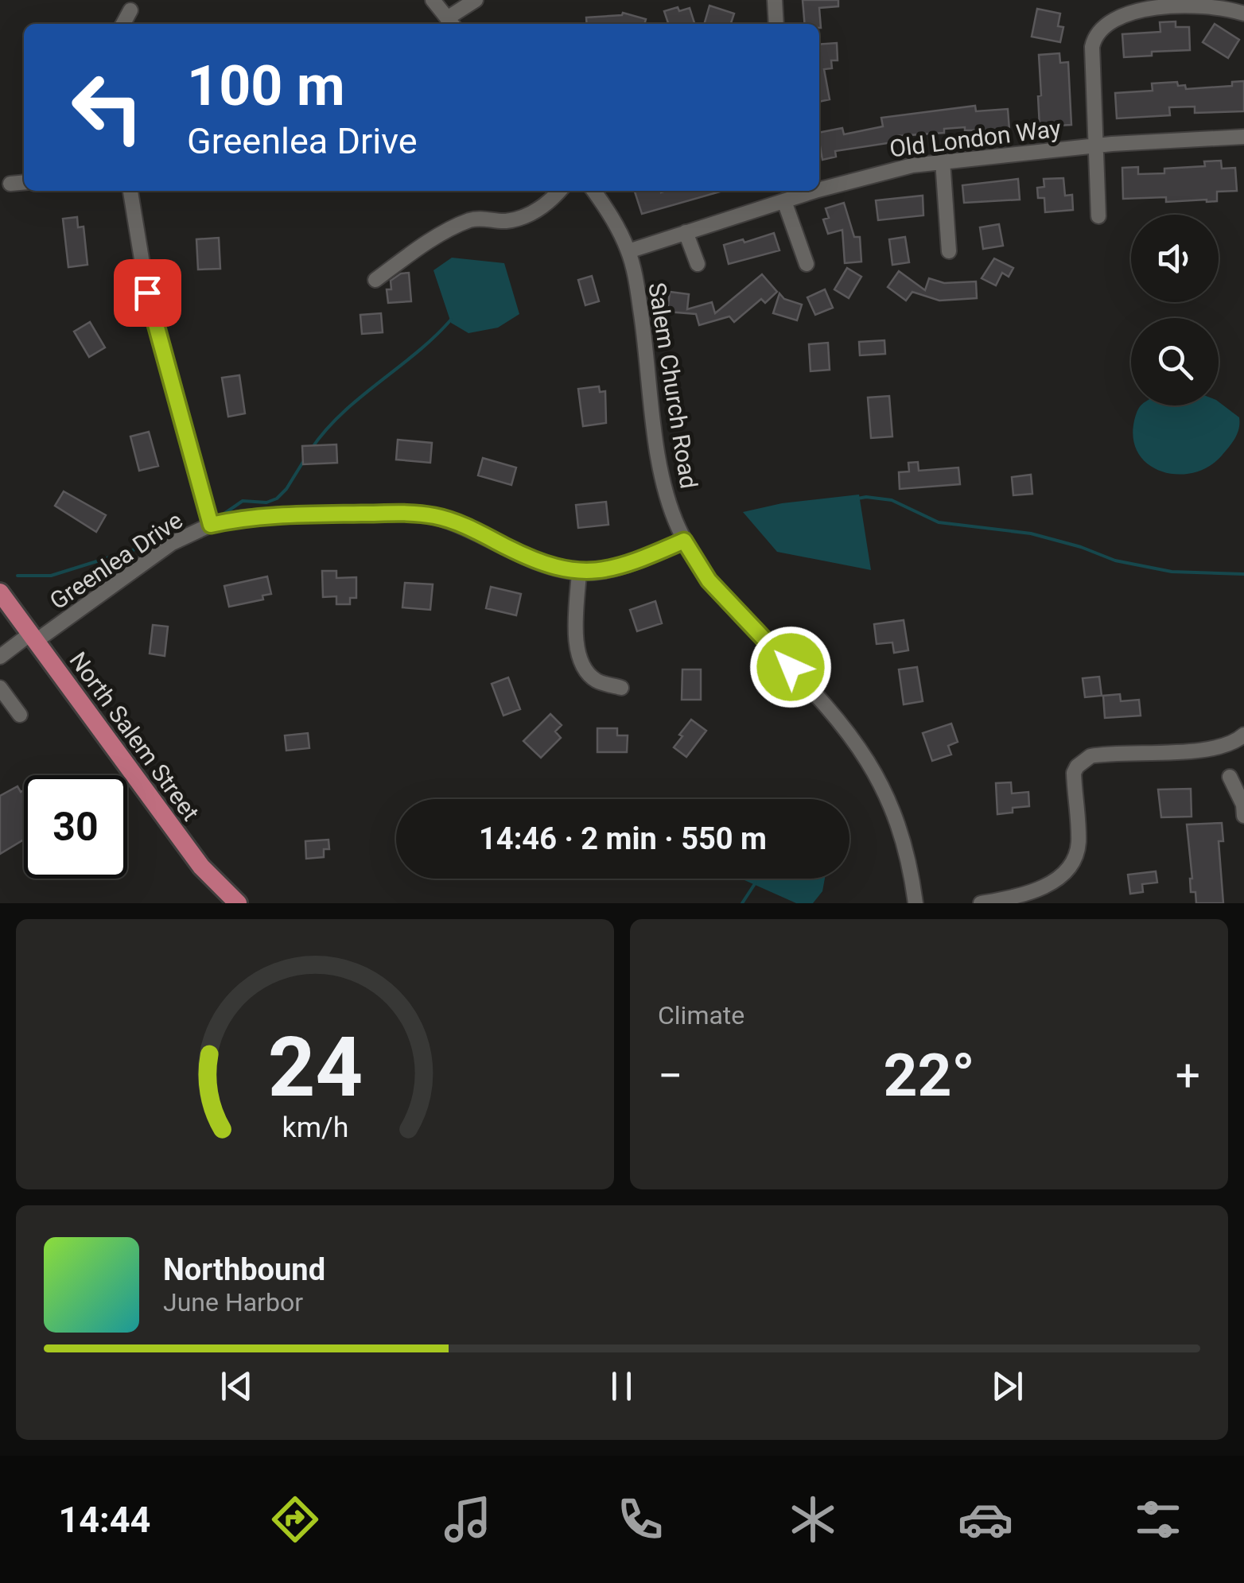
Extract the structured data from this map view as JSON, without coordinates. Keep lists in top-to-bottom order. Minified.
{"streets":{"main road":["North Salem Street"],"street":["Old London Way","Salem Church Road","Greenlea Drive"]},"crossings":[["Old London Way","Salem Church Road"],["Salem Church Road","Greenlea Drive"],["Greenlea Drive","North Salem Street"]],"page":{"turn":["100 m","Greenlea Drive"],"limit":"30","trip":"14:46 · 2 min · 550 m","tile":"Climate","heat":["−","22°","+"],"song":["Northbound","June Harbor"],"tabs":"14:44","gauge":["24","km/h"]}}
